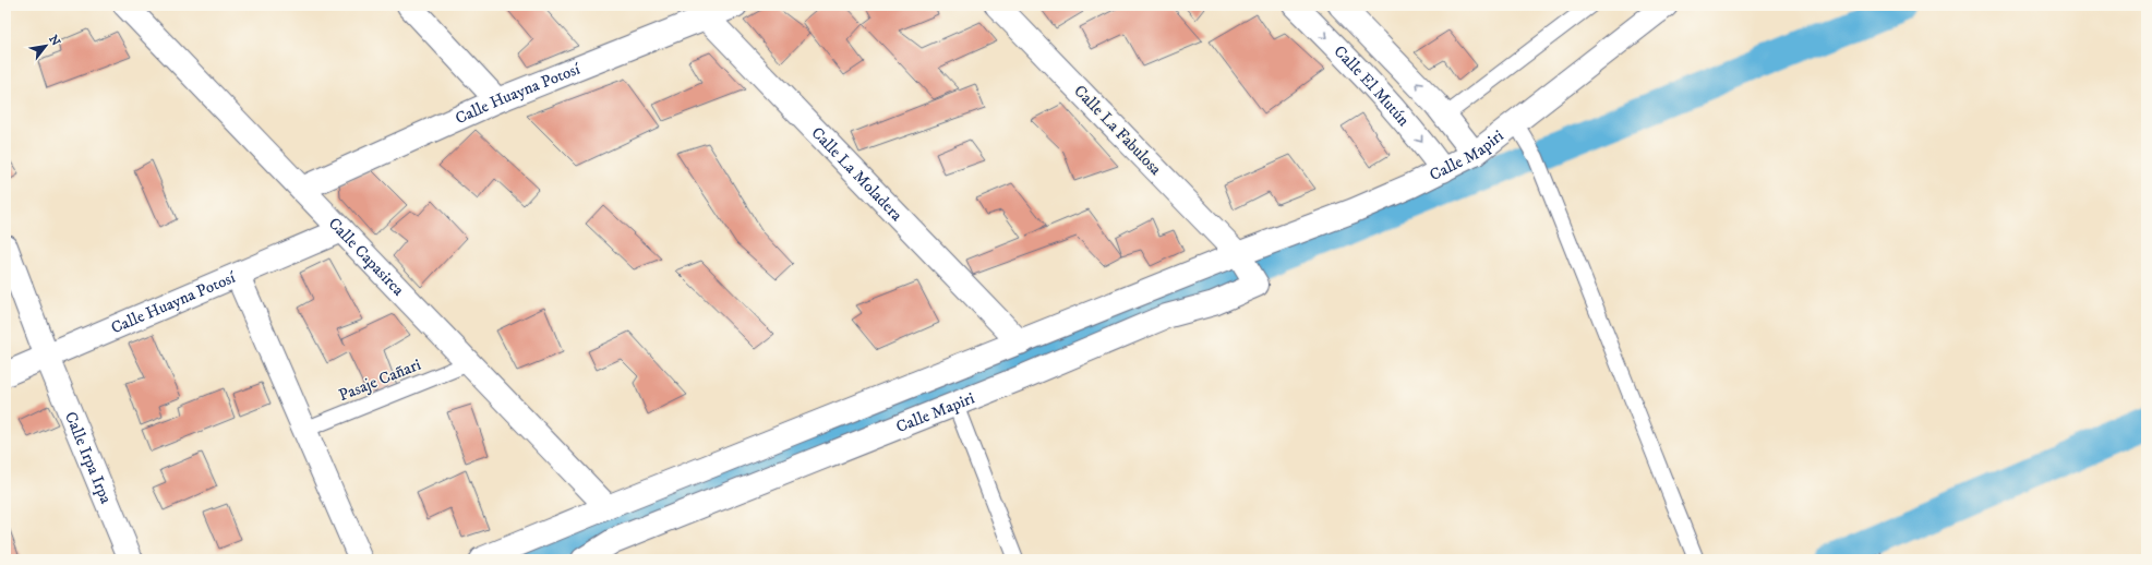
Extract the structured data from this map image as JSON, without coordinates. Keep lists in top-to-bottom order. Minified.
{"streets":{"street":["Calle El Mutún","Calle Huayna Potosí","Calle La Fabulosa","Calle Mapiri","Calle La Moladera","Calle Capasirca","Calle Irpa Irpa"],"lane":["Pasaje Cañari"]},"crossings":[["Calle El Mutún","Calle Mapiri"],["Calle Huayna Potosí","Calle La Moladera"],["Calle Huayna Potosí","Calle Capasirca"],["Calle Huayna Potosí","Calle Irpa Irpa"],["Calle La Fabulosa","Calle Mapiri"],["Calle Mapiri","Calle La Moladera"],["Calle Mapiri","Calle Capasirca"],["Calle Capasirca","Pasaje Cañari"]],"north":"top right"}
